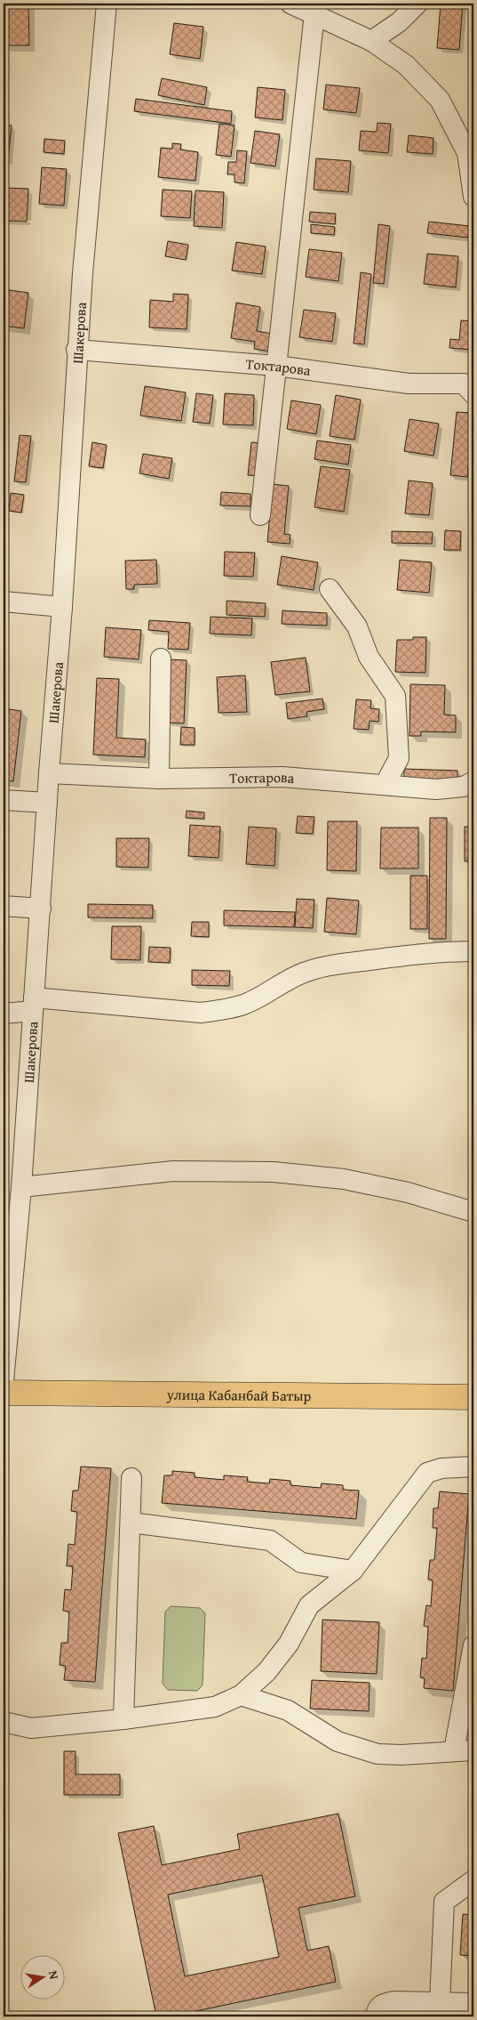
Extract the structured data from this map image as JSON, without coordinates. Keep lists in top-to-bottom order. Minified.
{"streets":{"main road":["улица Кабанбай Батыр"],"street":["Шакерова","Токтарова"]},"crossings":[["Шакерова","Токтарова"]],"north":"right"}
